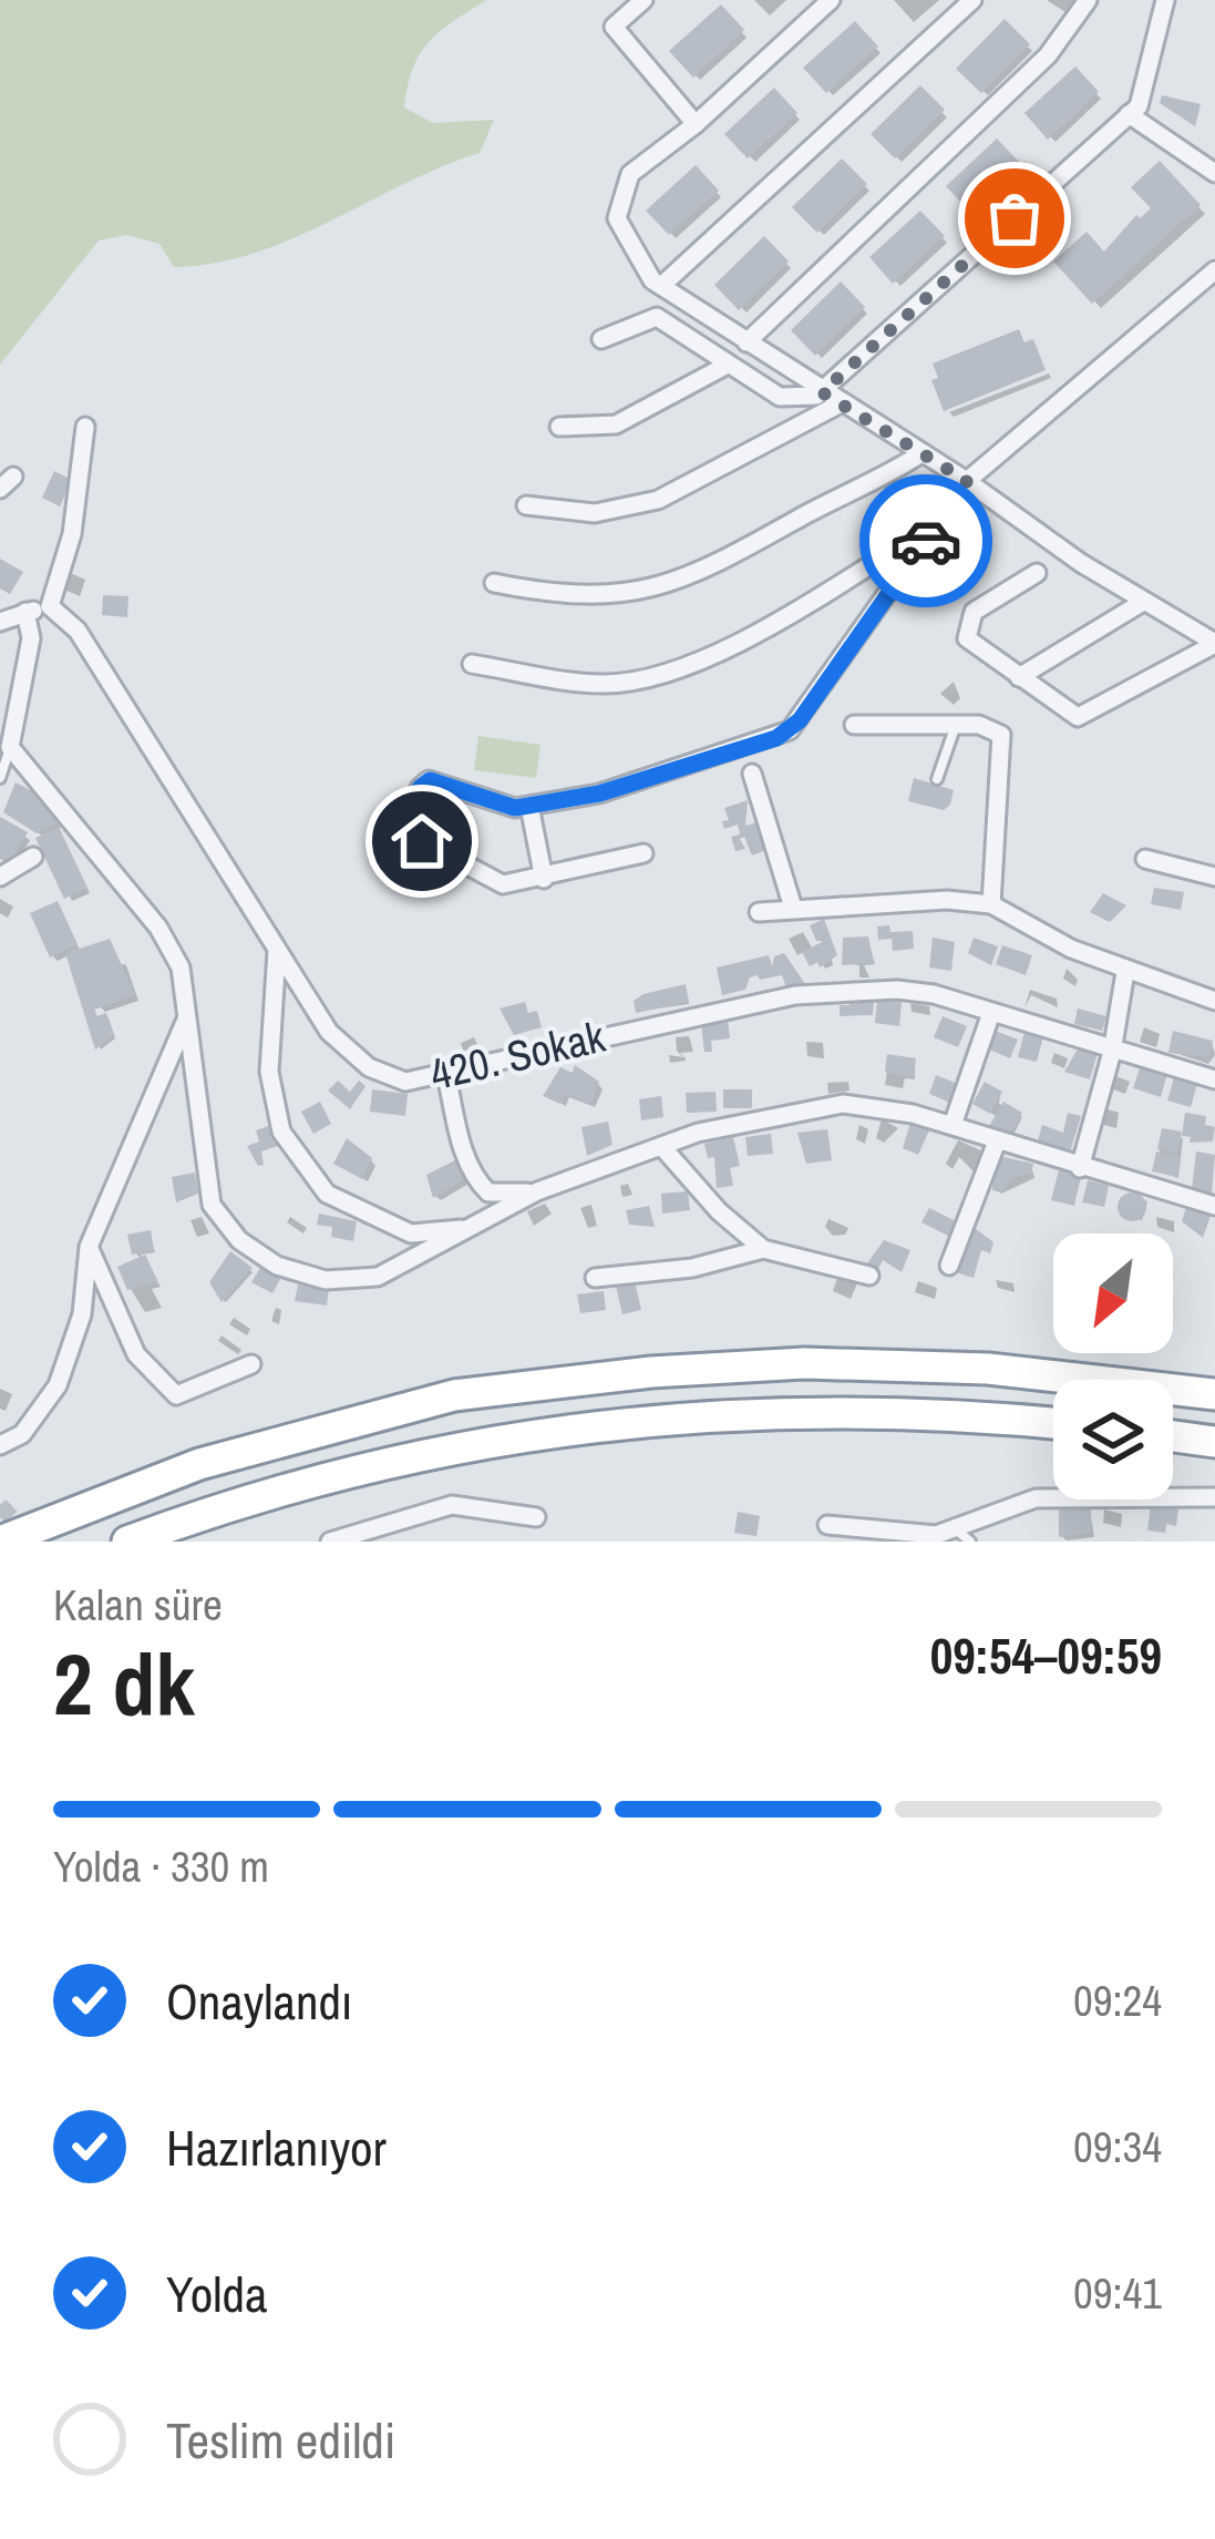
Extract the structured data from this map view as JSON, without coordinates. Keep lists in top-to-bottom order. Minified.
{"streets":{"street":["420. Sokak"]},"north":"bottom left","page":{"heading":["2 dk","Kalan süre","09:54–09:59"],"bar":"Yolda · 330 m","list":[["Onaylandı","09:24"],["Hazırlanıyor","09:34"],["Yolda","09:41"],"Teslim edildi"]}}
